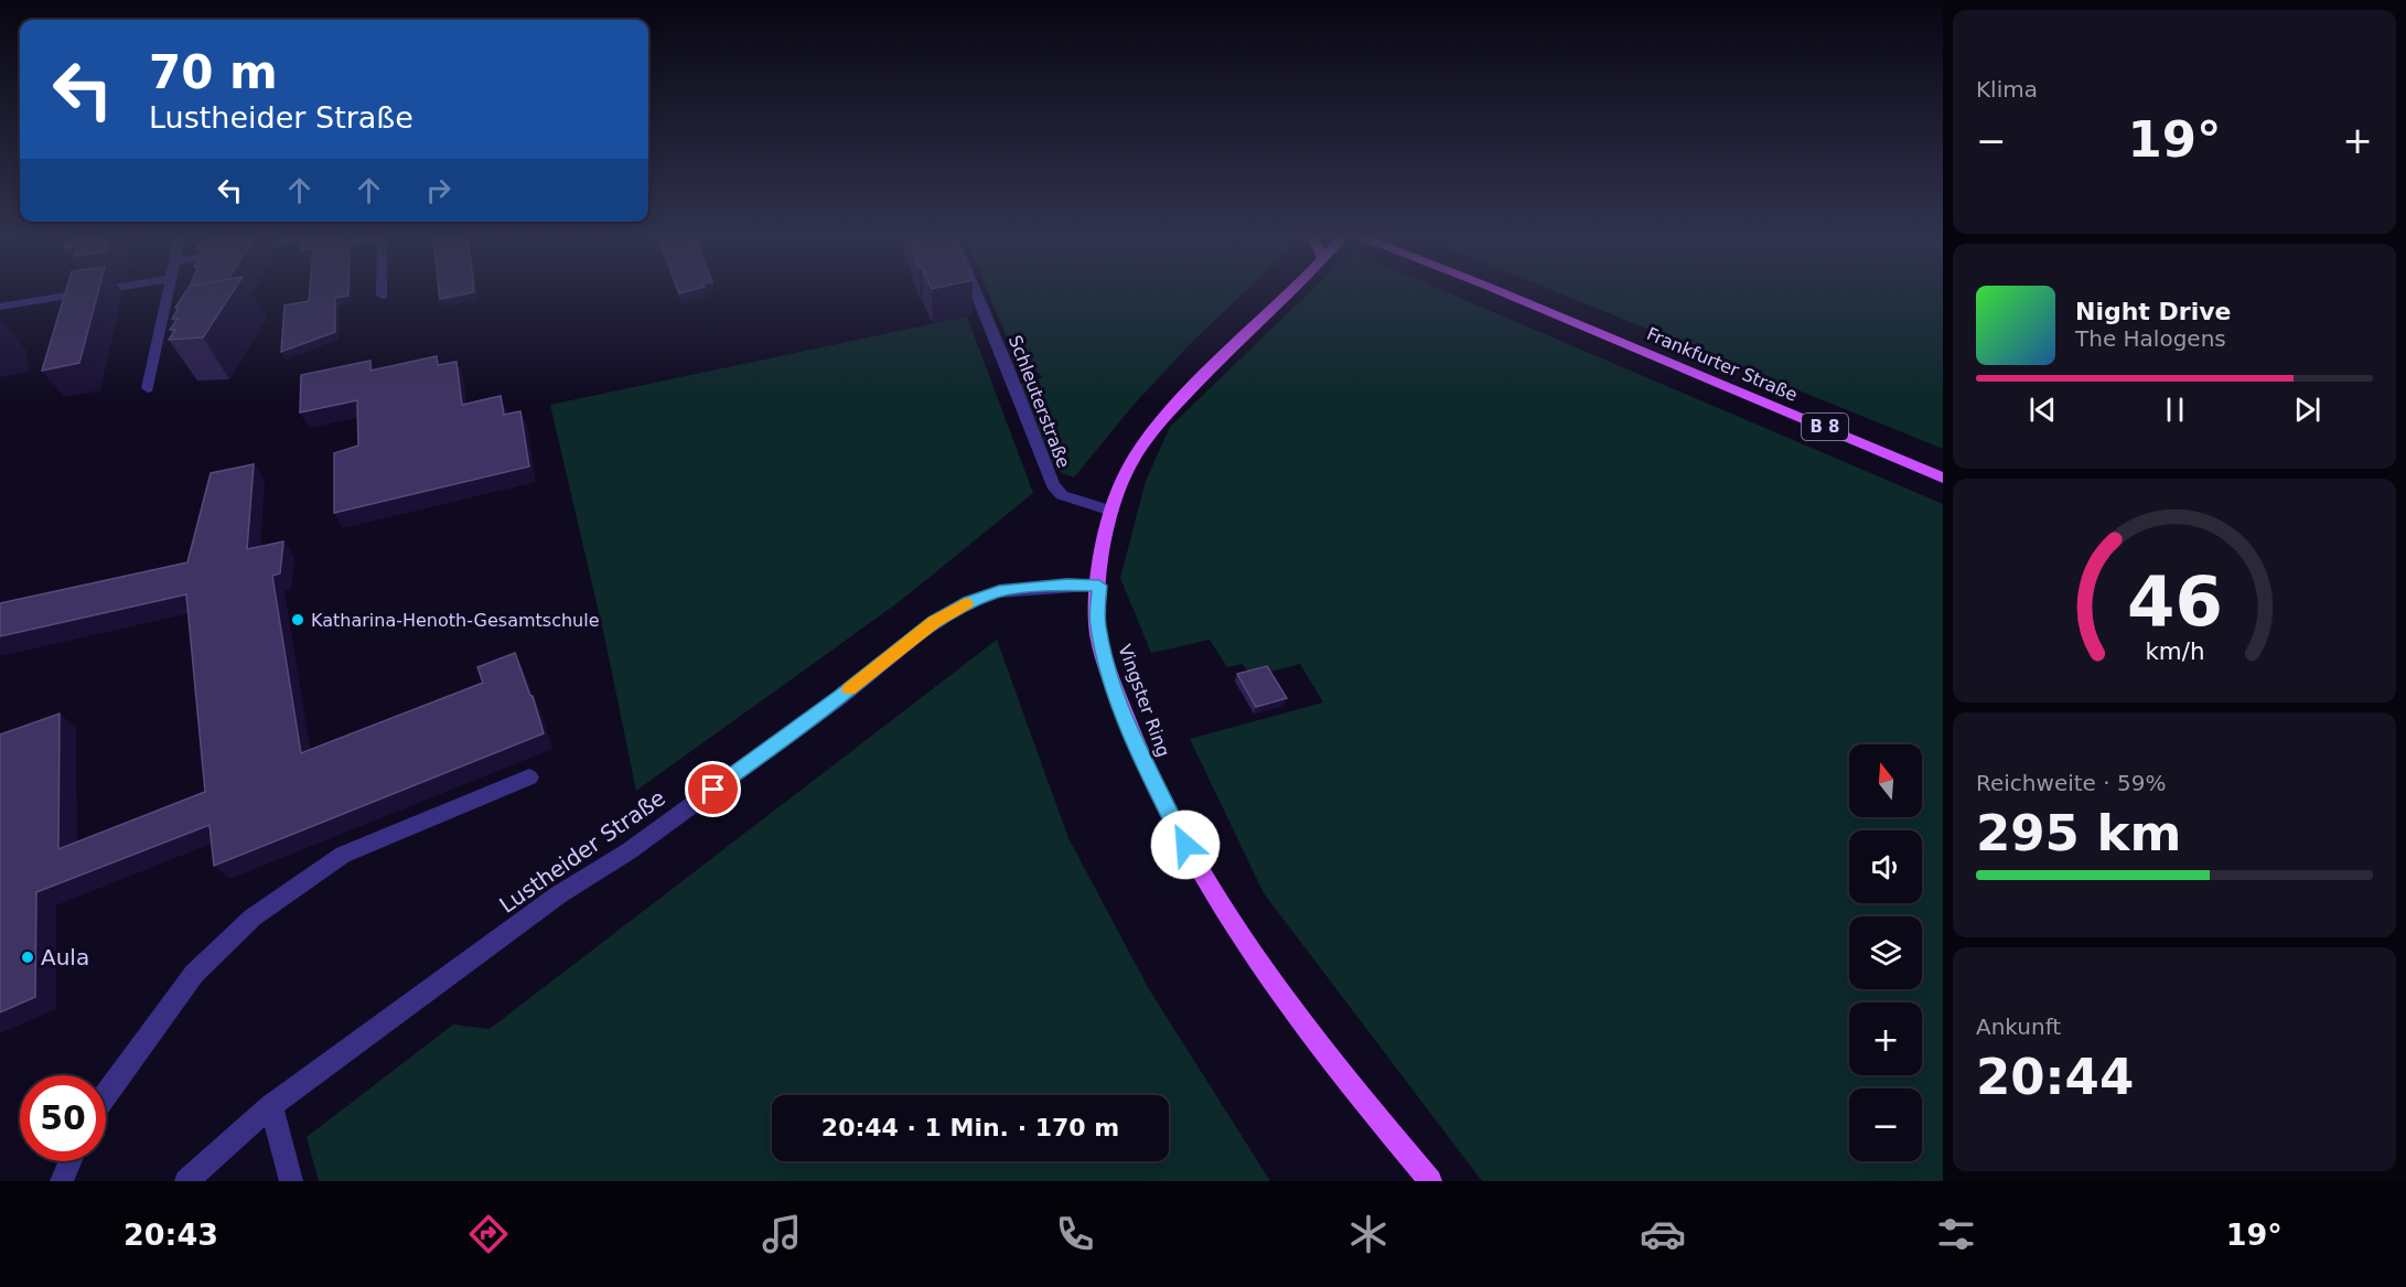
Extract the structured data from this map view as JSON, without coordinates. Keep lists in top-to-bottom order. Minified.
{"streets":{"main road":["Frankfurter Straße","B 8","Vingster Ring"],"street":["Schleuterstraße","Lustheider Straße"]},"crossings":[["Schleuterstraße","Vingster Ring"],["Vingster Ring","Lustheider Straße"]],"places":["Katharina-Henoth-Gesamtschule","Aula"],"north":"top","page":{"tile":["Klima",["Reichweite · 59%","295 km"],["Ankunft","20:44"]],"turn":["70 m","Lustheider Straße"],"heat":["−","19°","+"],"song":["Night Drive","The Halogens"],"map_buttons":["+","−"],"limit":"50","trip":"20:44 · 1 Min. · 170 m","tabs":["20:43","19°"],"gauge":["46","km/h"]}}
